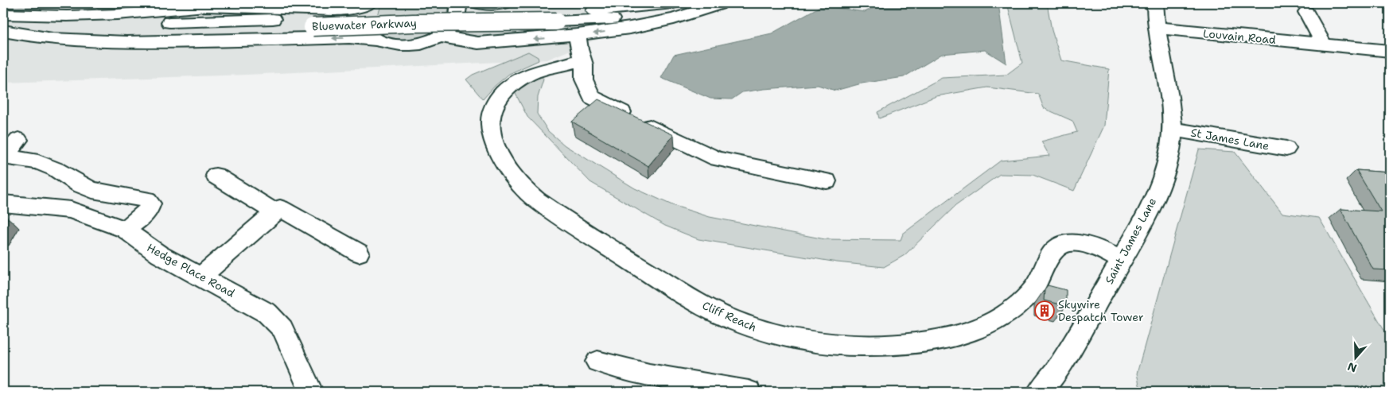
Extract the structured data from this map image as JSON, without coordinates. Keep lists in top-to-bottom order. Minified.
{"streets":{"street":["Bluewater Parkway","Louvain Road","St James Lane","Saint James Lane","Hedge Place Road","Cliff Reach"]},"crossings":[["Louvain Road","Saint James Lane"],["St James Lane","Saint James Lane"],["Saint James Lane","Cliff Reach"]],"places":{"building":["Skywire Despatch Tower"]},"north":"bottom"}
